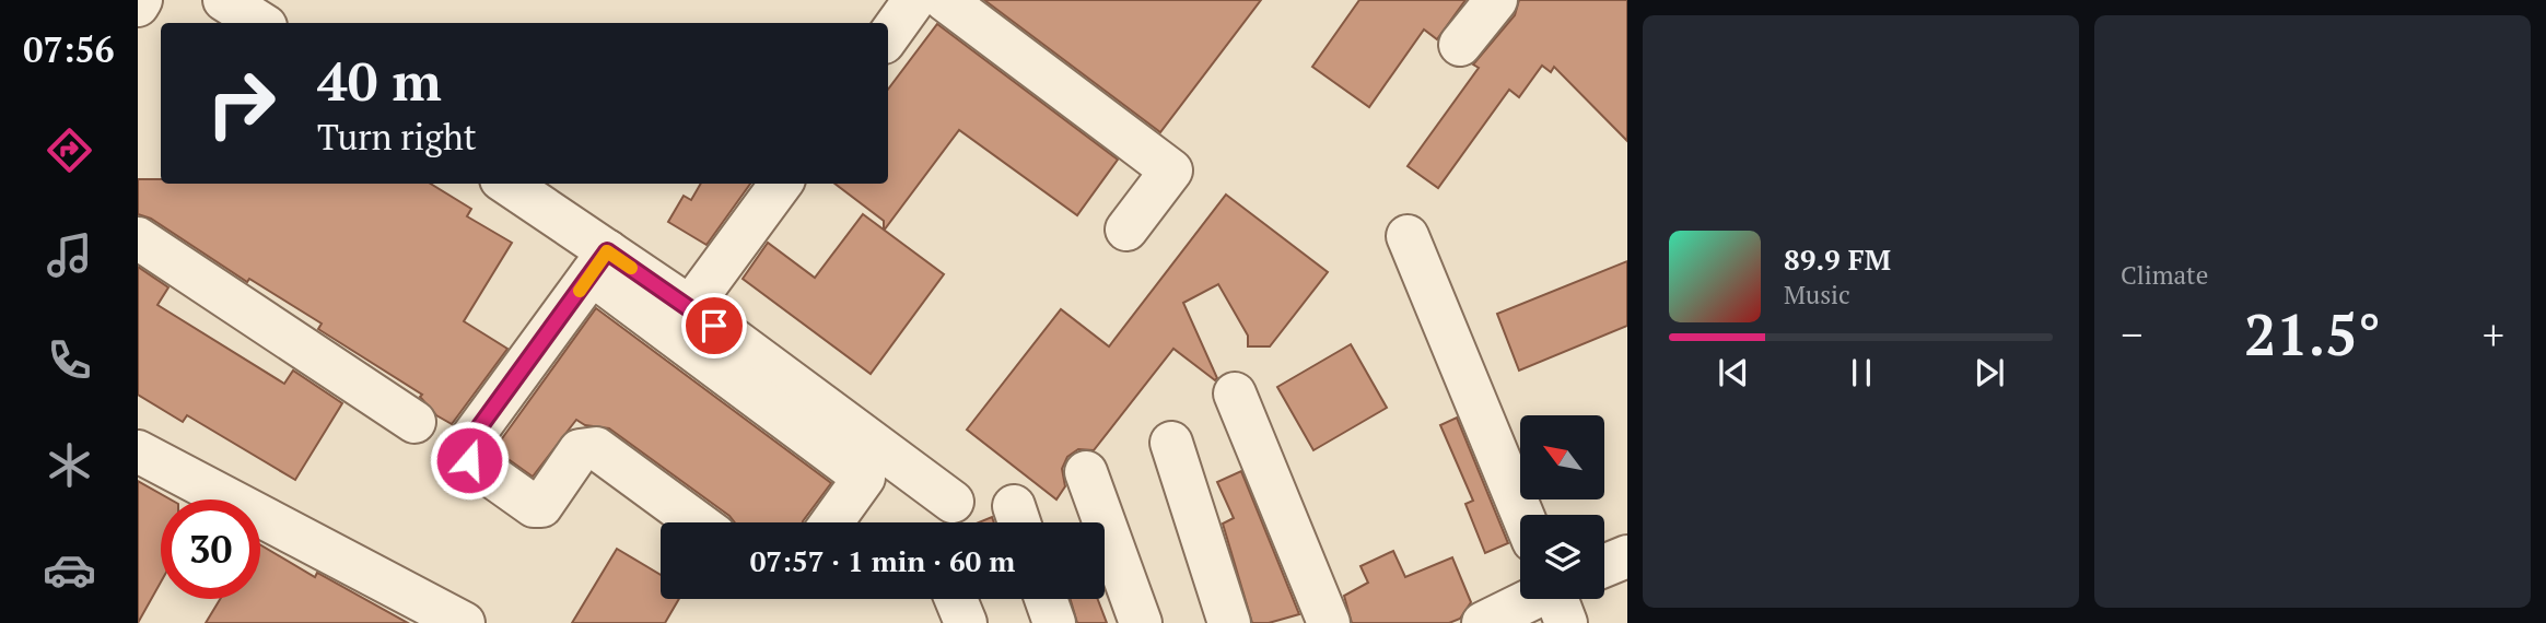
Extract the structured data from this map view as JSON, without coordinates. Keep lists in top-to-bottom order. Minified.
{"north":"top left","page":{"tabs":"07:56","tile":"Climate","turn":["40 m","Turn right"],"song":["89.9 FM","Music"],"heat":["−","21.5°","+"],"limit":"30","trip":"07:57 · 1 min · 60 m"}}
